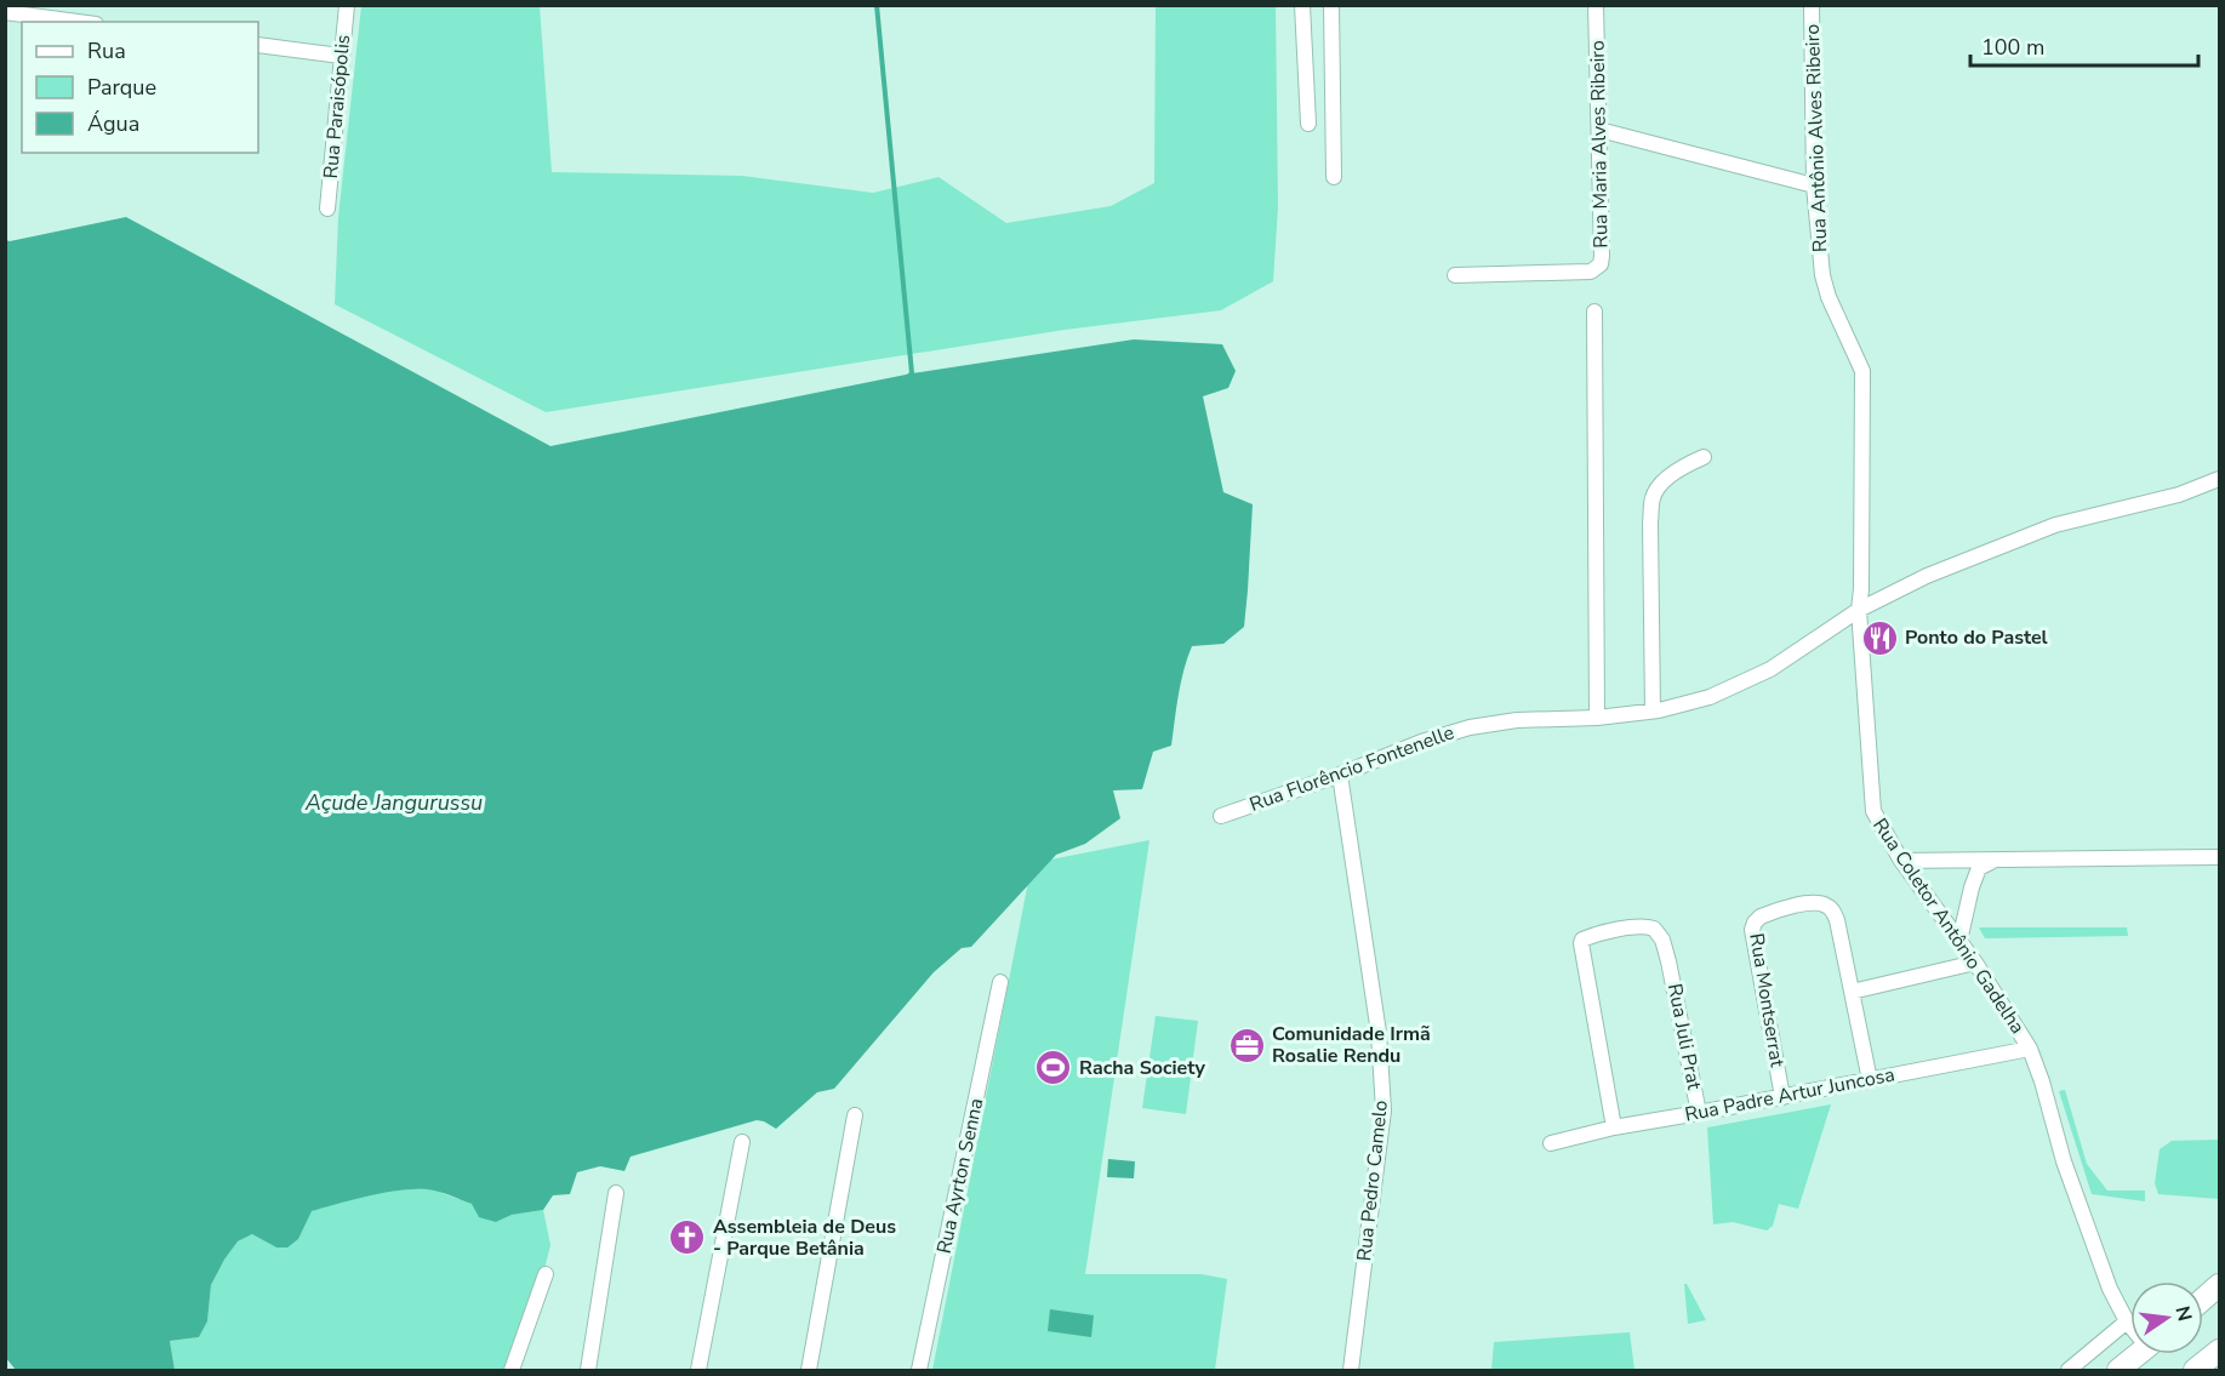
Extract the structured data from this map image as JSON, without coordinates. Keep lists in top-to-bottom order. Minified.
{"streets":{"street":["Rua Paraisópolis","Rua Antônio Alves Ribeiro","Rua Maria Alves Ribeiro","Rua Florêncio Fontenelle","Rua Coletor Antônio Gadelha","Rua Montserrat","Rua Juli Prat","Rua Padre Artur Juncosa","Rua Ayrton Senna","Rua Pedro Camelo"]},"crossings":[["Rua Antônio Alves Ribeiro","Rua Florêncio Fontenelle"],["Rua Antônio Alves Ribeiro","Rua Coletor Antônio Gadelha"],["Rua Florêncio Fontenelle","Rua Coletor Antônio Gadelha"],["Rua Florêncio Fontenelle","Rua Pedro Camelo"],["Rua Coletor Antônio Gadelha","Rua Padre Artur Juncosa"],["Rua Montserrat","Rua Padre Artur Juncosa"],["Rua Juli Prat","Rua Padre Artur Juncosa"]],"water":["Açude Jangurussu"],"places":{"restaurant":["Ponto do Pastel"],"office":["Comunidade Irmã Rosalie Rendu"],"sports":["Racha Society"],"church":["Assembleia de Deus - Parque Betânia"]},"legend":["Rua","Parque","Água"],"scale_bar":"100 m","north":"right"}
